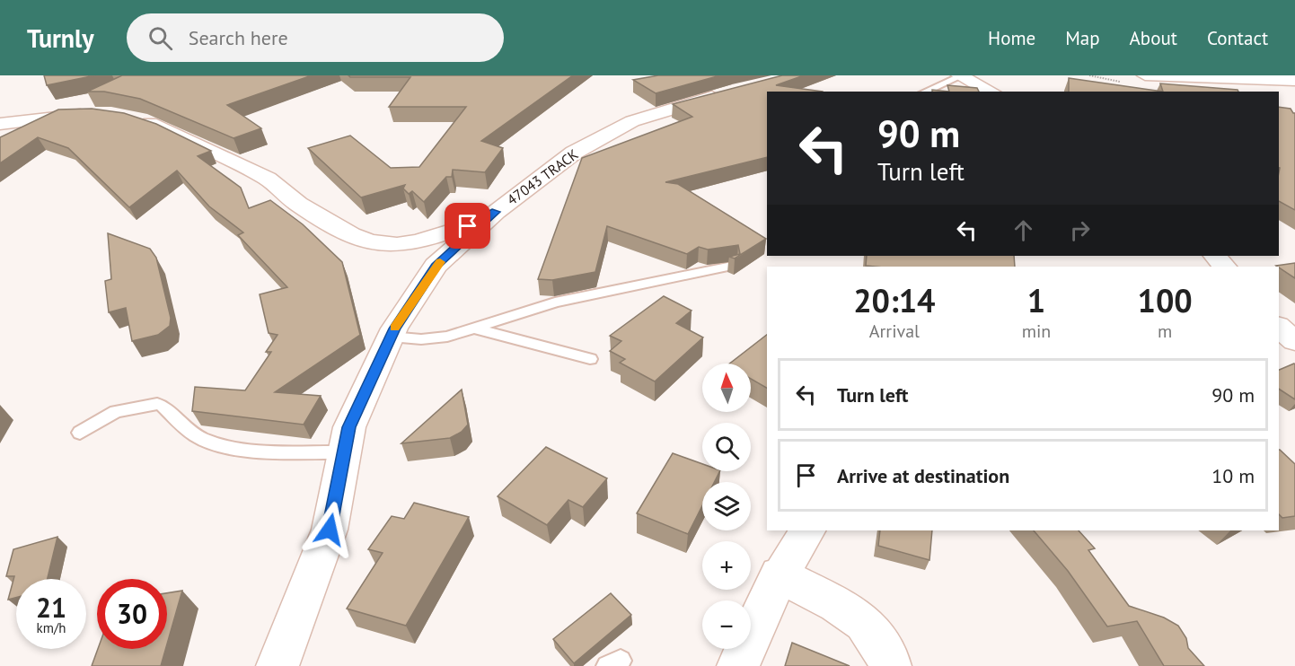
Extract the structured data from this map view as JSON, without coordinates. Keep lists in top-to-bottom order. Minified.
{"streets":{"street":["47043 TRACK"]},"north":"top","page":{"header":"Turnly","search":"Search here","nav":["Home","Map","About","Contact"],"turn":["90 m","Turn left"],"eta":["20:14","Arrival","1","min","100","m"],"list":[{"name":"Turn left","value":"90 m"},{"name":"Arrive at destination","value":"10 m"}],"map_buttons":["+","−"],"speed":"21 km/h","limit":"30"}}
